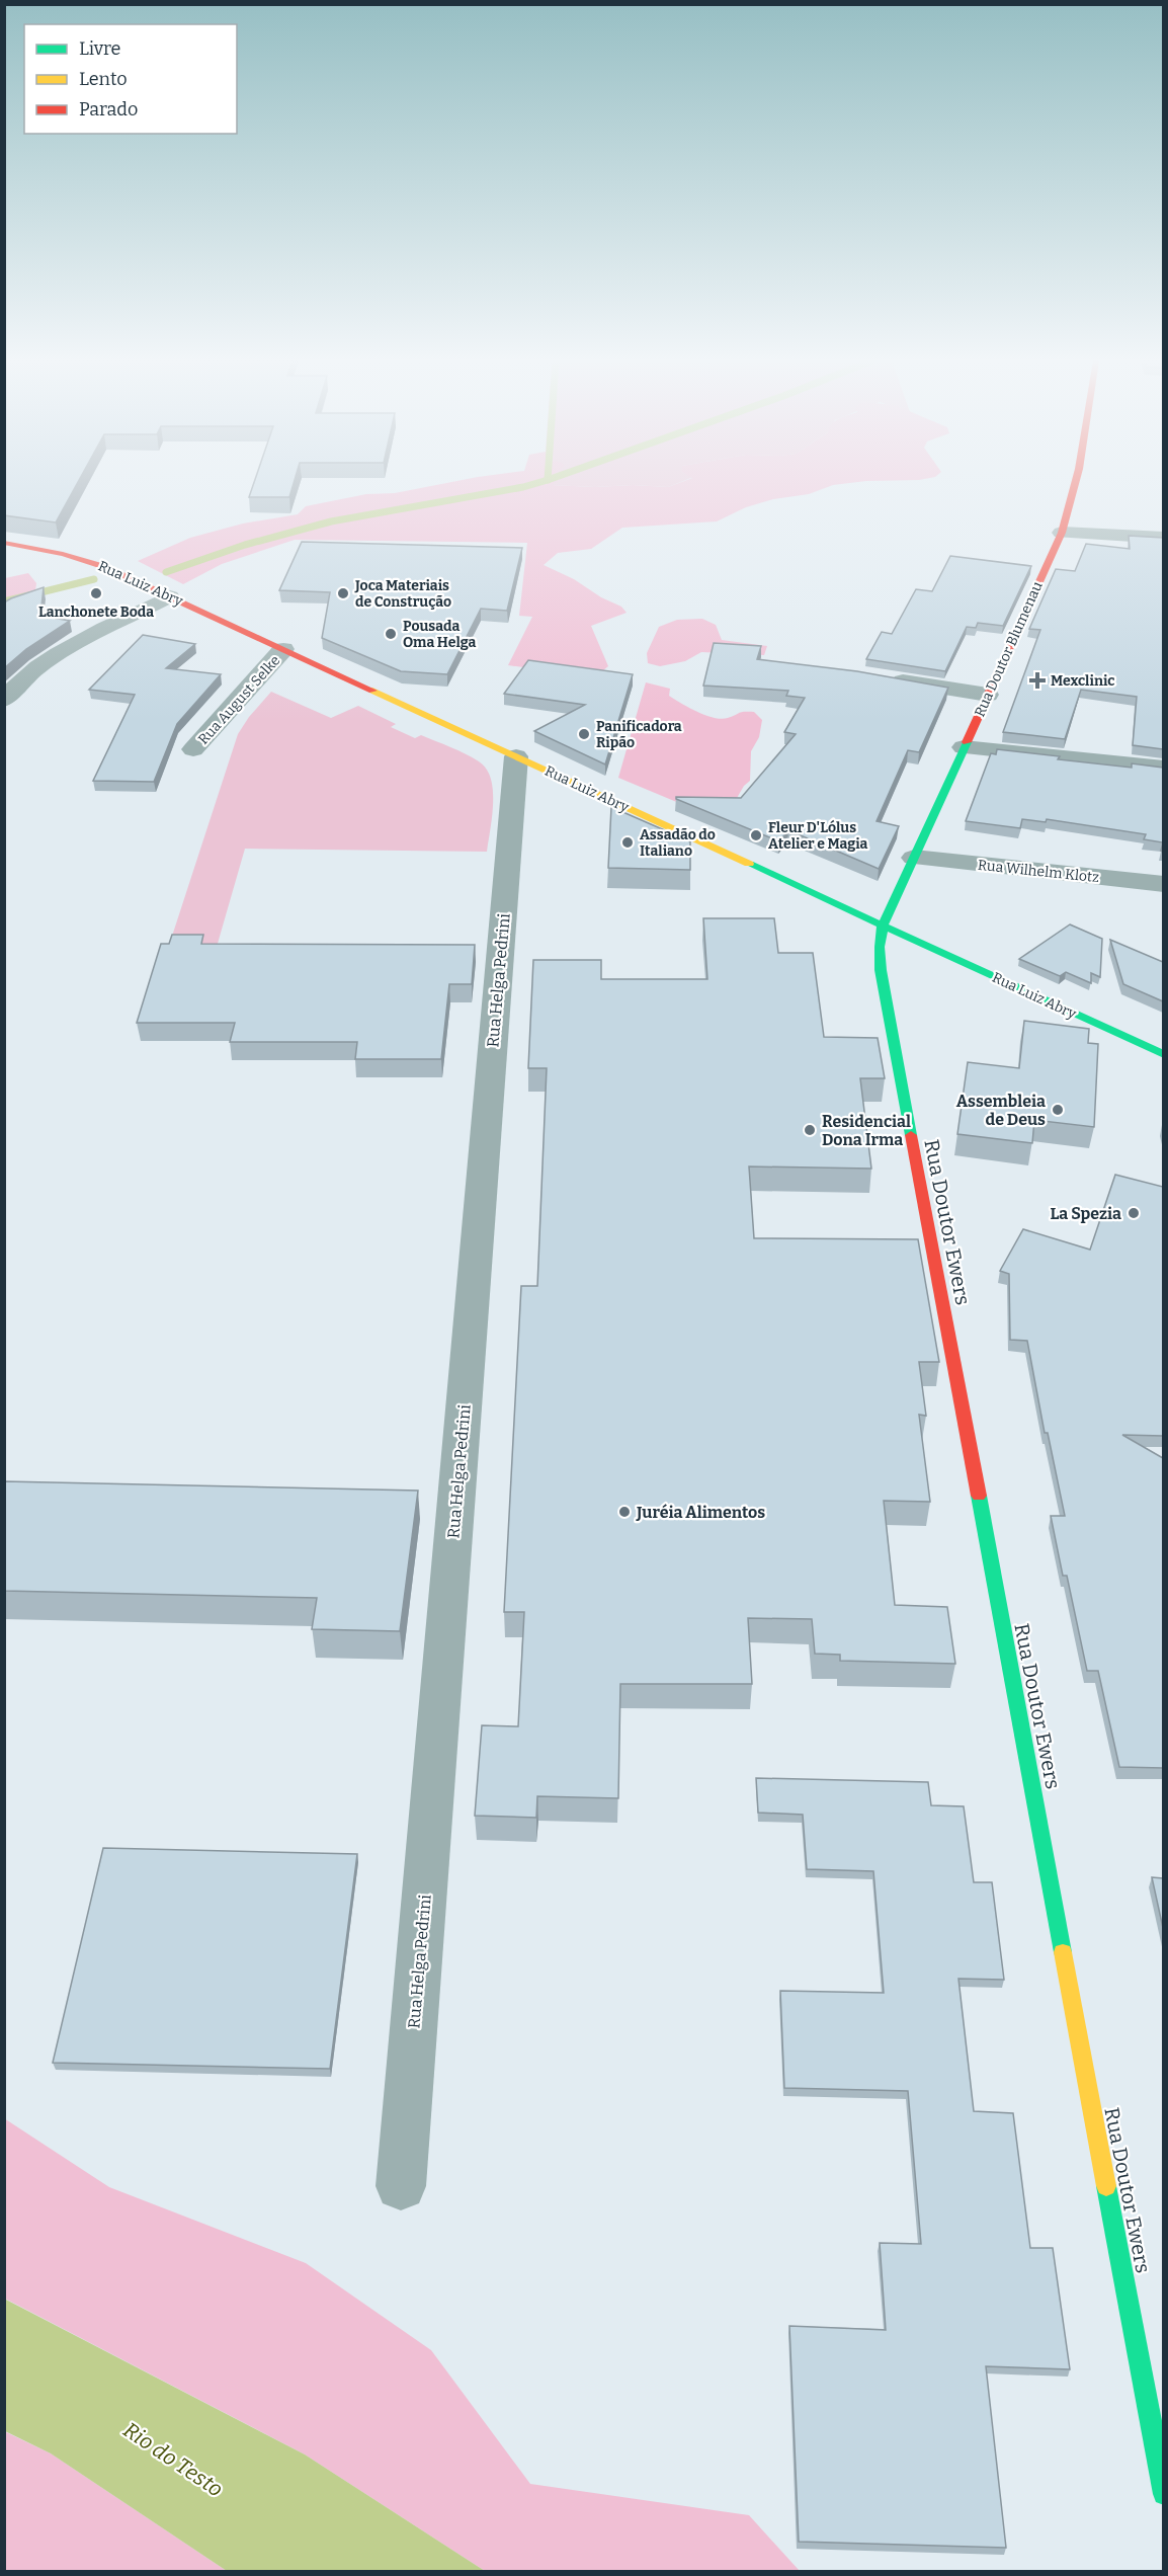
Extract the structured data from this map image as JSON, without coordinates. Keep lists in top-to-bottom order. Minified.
{"streets":{"street":["Rua Luiz Abry","Rua Doutor Blumenau","Rua August Selke","Rua Wilhelm Klotz","Rua Helga Pedrini","Rua Doutor Ewers"]},"crossings":[["Rua Luiz Abry","Rua Doutor Blumenau"],["Rua Luiz Abry","Rua August Selke"],["Rua Luiz Abry","Rua Helga Pedrini"],["Rua Luiz Abry","Rua Doutor Ewers"],["Rua Doutor Blumenau","Rua Wilhelm Klotz"],["Rua Doutor Blumenau","Rua Doutor Ewers"]],"water":["Rio do Testo"],"places":{"other":["Lanchonete Boda","Joca Materiais de Construção","Pousada Oma Helga","Panificadora Ripão","Fleur D'Lólus Atelier e Magia","Assadão do Italiano","Assembleia de Deus","Residencial Dona Irma","La Spezia","Juréia Alimentos"],"health":["Mexclinic"]},"legend":["Livre","Lento","Parado"]}
